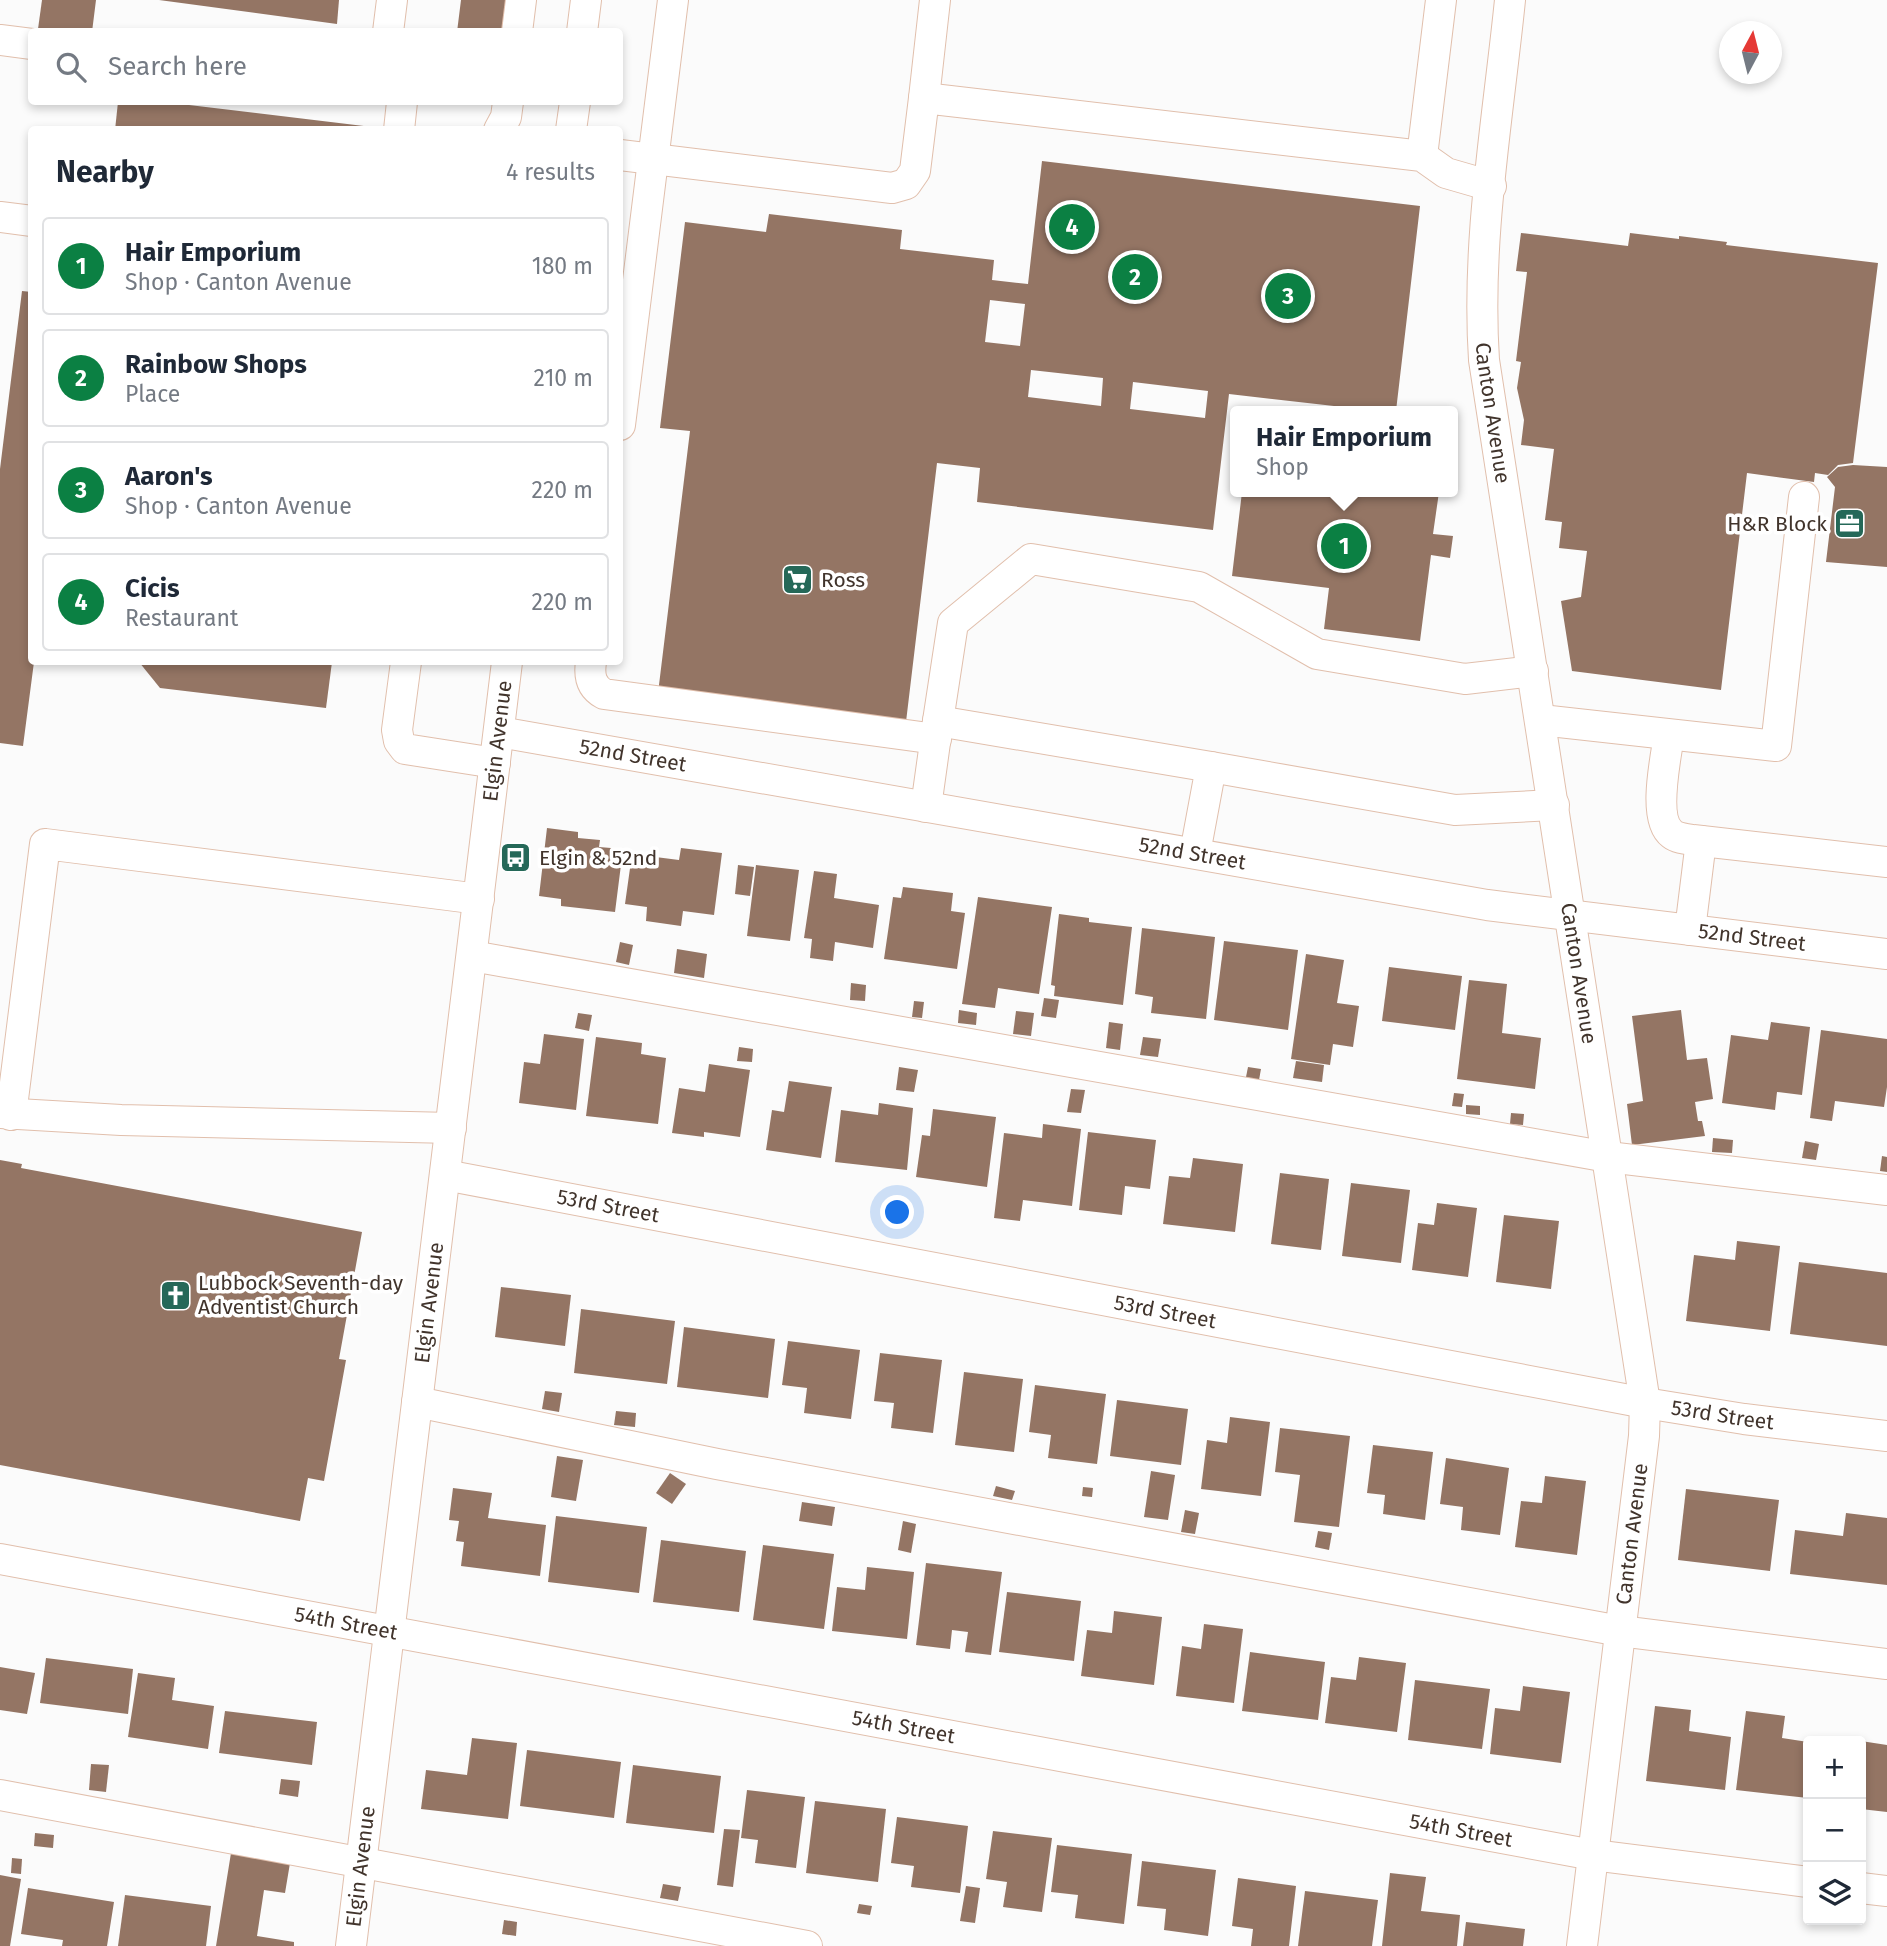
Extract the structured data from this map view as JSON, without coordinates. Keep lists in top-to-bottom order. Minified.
{"streets":{"street":["Canton Avenue","Elgin Avenue","52nd Street","53rd Street","54th Street"]},"crossings":[["Canton Avenue","52nd Street"],["Canton Avenue","53rd Street"],["Canton Avenue","54th Street"],["Elgin Avenue","52nd Street"],["Elgin Avenue","53rd Street"],["Elgin Avenue","54th Street"]],"places":{"office":["H&R Block"],"supermarket":["Ross"],"bus stop":["Elgin & 52nd"],"church":["Lubbock Seventh-day Adventist Church"]},"north":"top","page":{"search":"Search here","heading":["Nearby","4 results"],"pins":["4","2","3","1"],"list":[{"mark":"1","name":"Hair Emporium","note":"Shop · Canton Avenue","value":"180 m"},{"mark":"2","name":"Rainbow Shops","note":"Place","value":"210 m"},{"mark":"3","name":"Aaron's","note":"Shop · Canton Avenue","value":"220 m"},{"mark":"4","name":"Cicis","note":"Restaurant","value":"220 m"}],"popup":["Hair Emporium","Shop"],"map_buttons":["+","−"]}}
